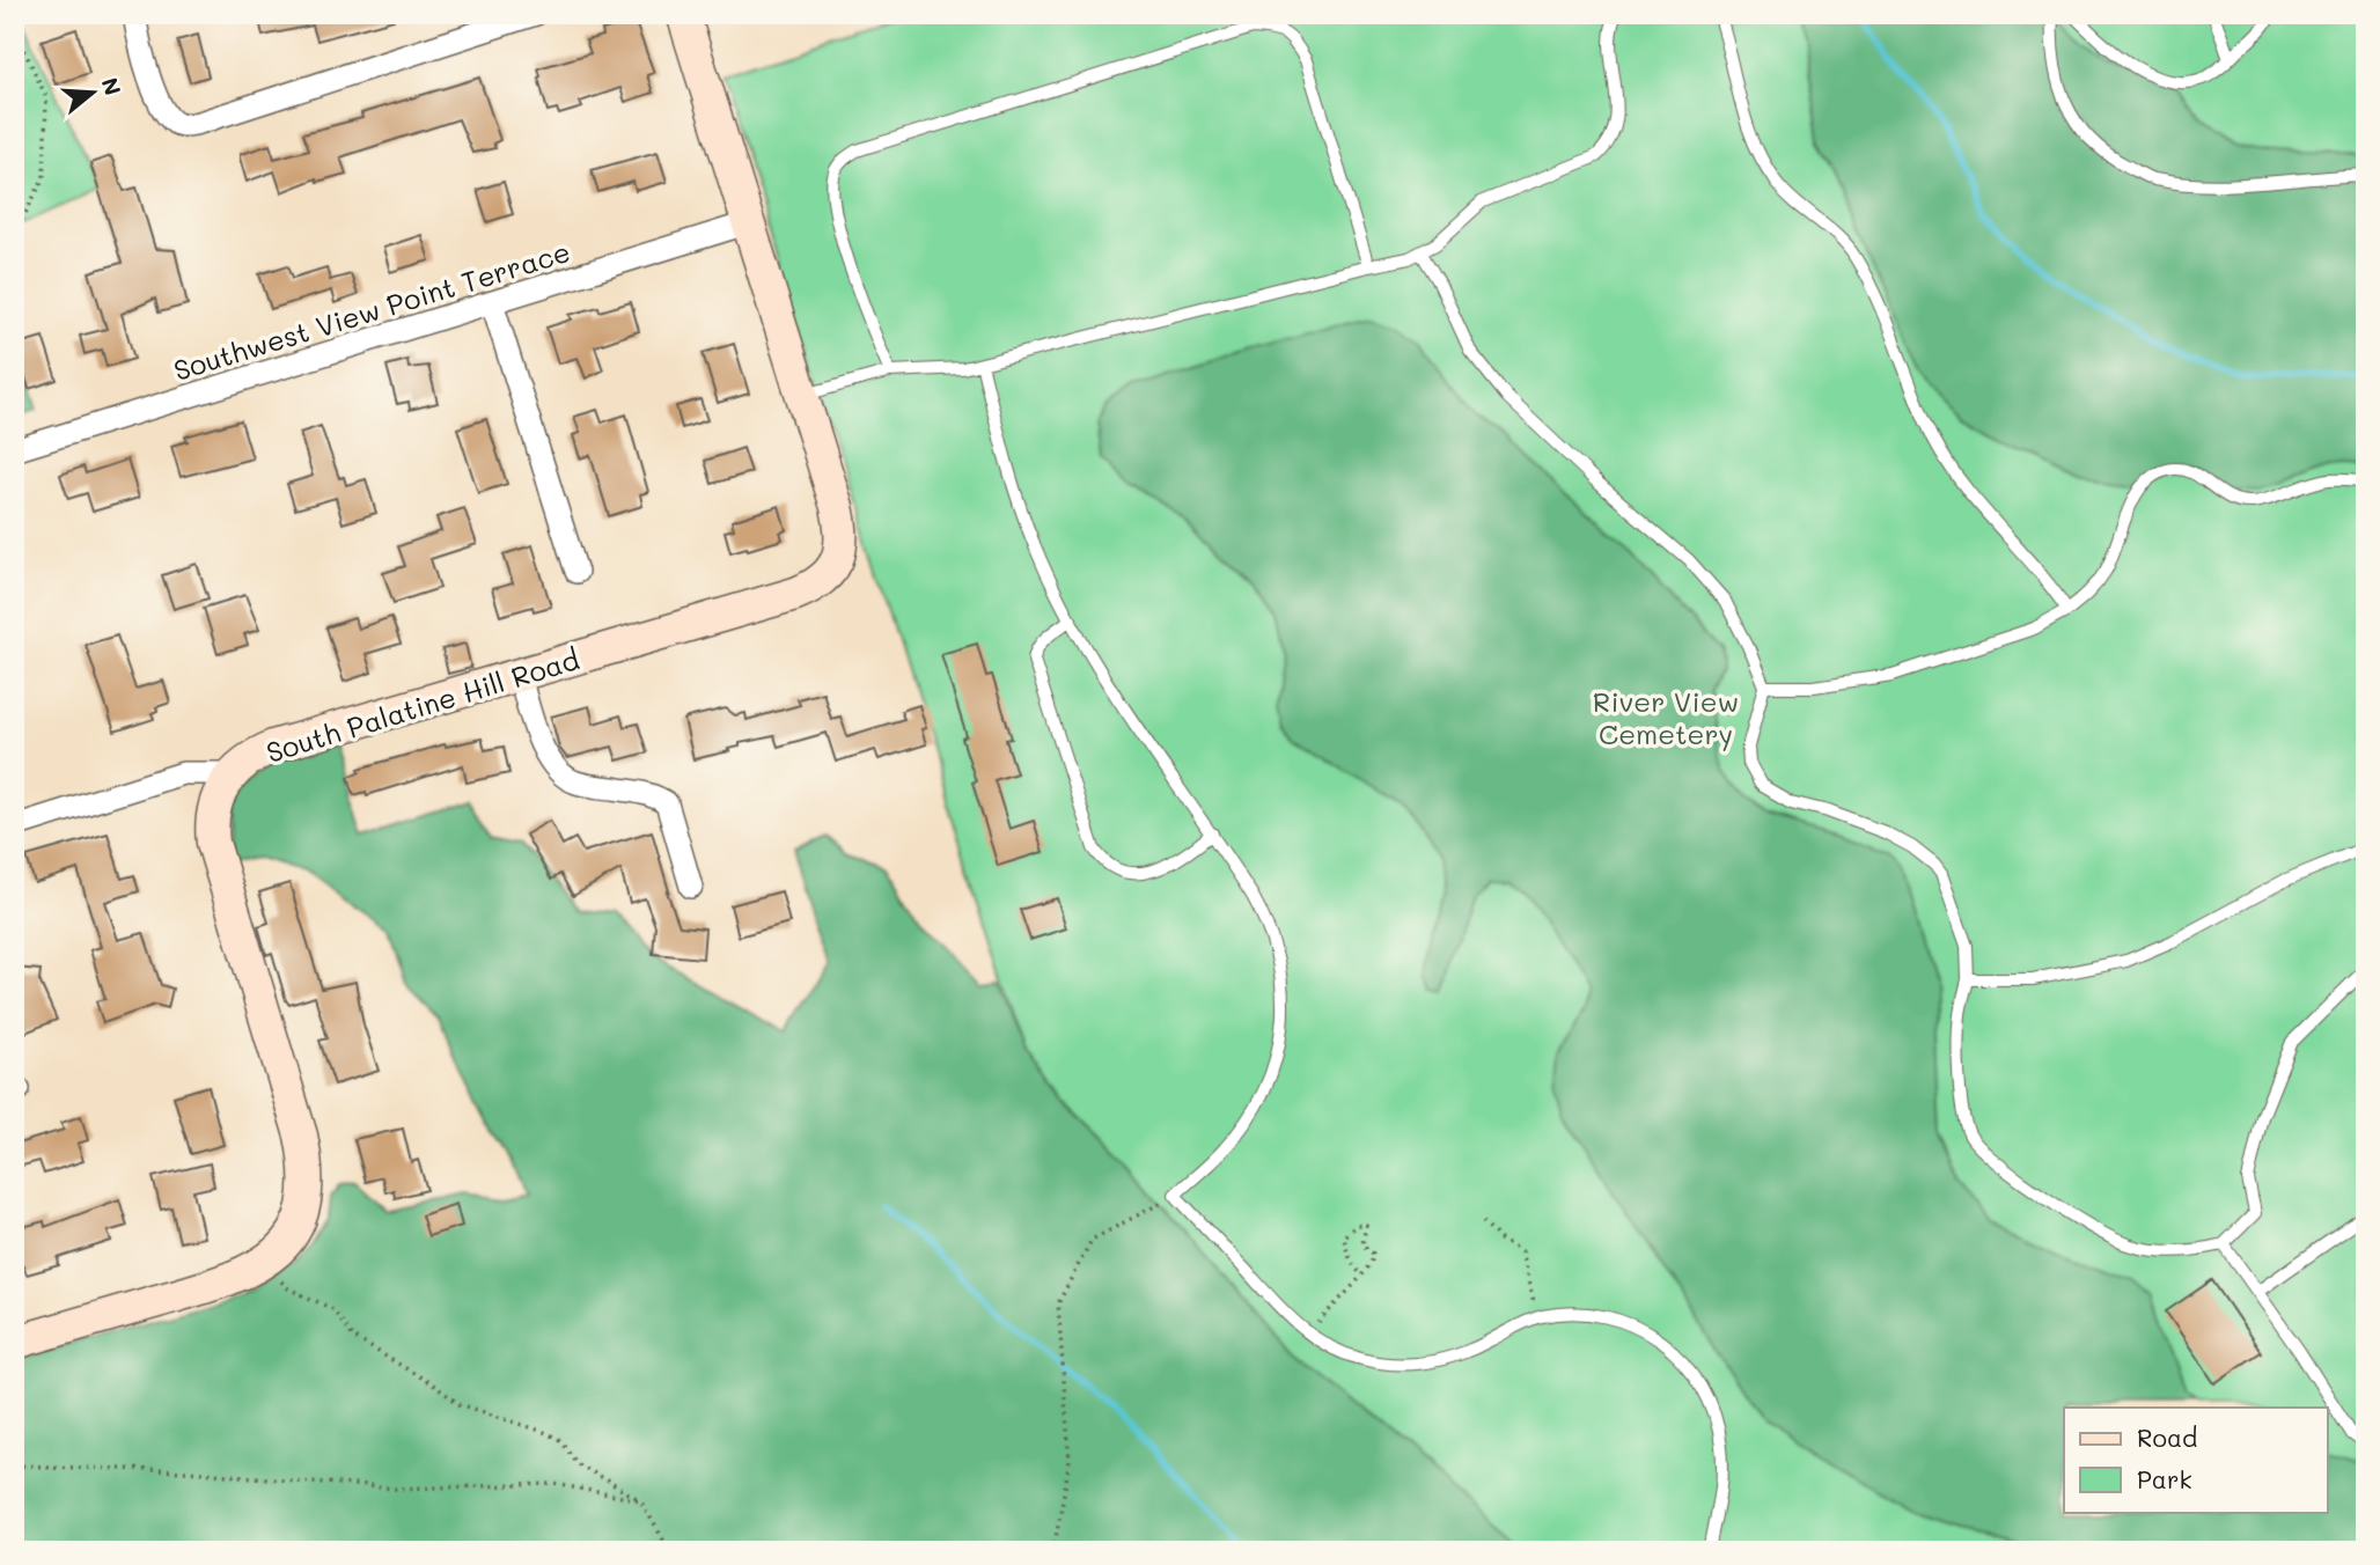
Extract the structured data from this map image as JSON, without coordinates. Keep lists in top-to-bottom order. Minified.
{"streets":{"street":["Southwest View Point Terrace","South Palatine Hill Road"]},"crossings":[["Southwest View Point Terrace","South Palatine Hill Road"]],"parks":["River View Cemetery"],"legend":["Road","Park"],"north":"right"}
